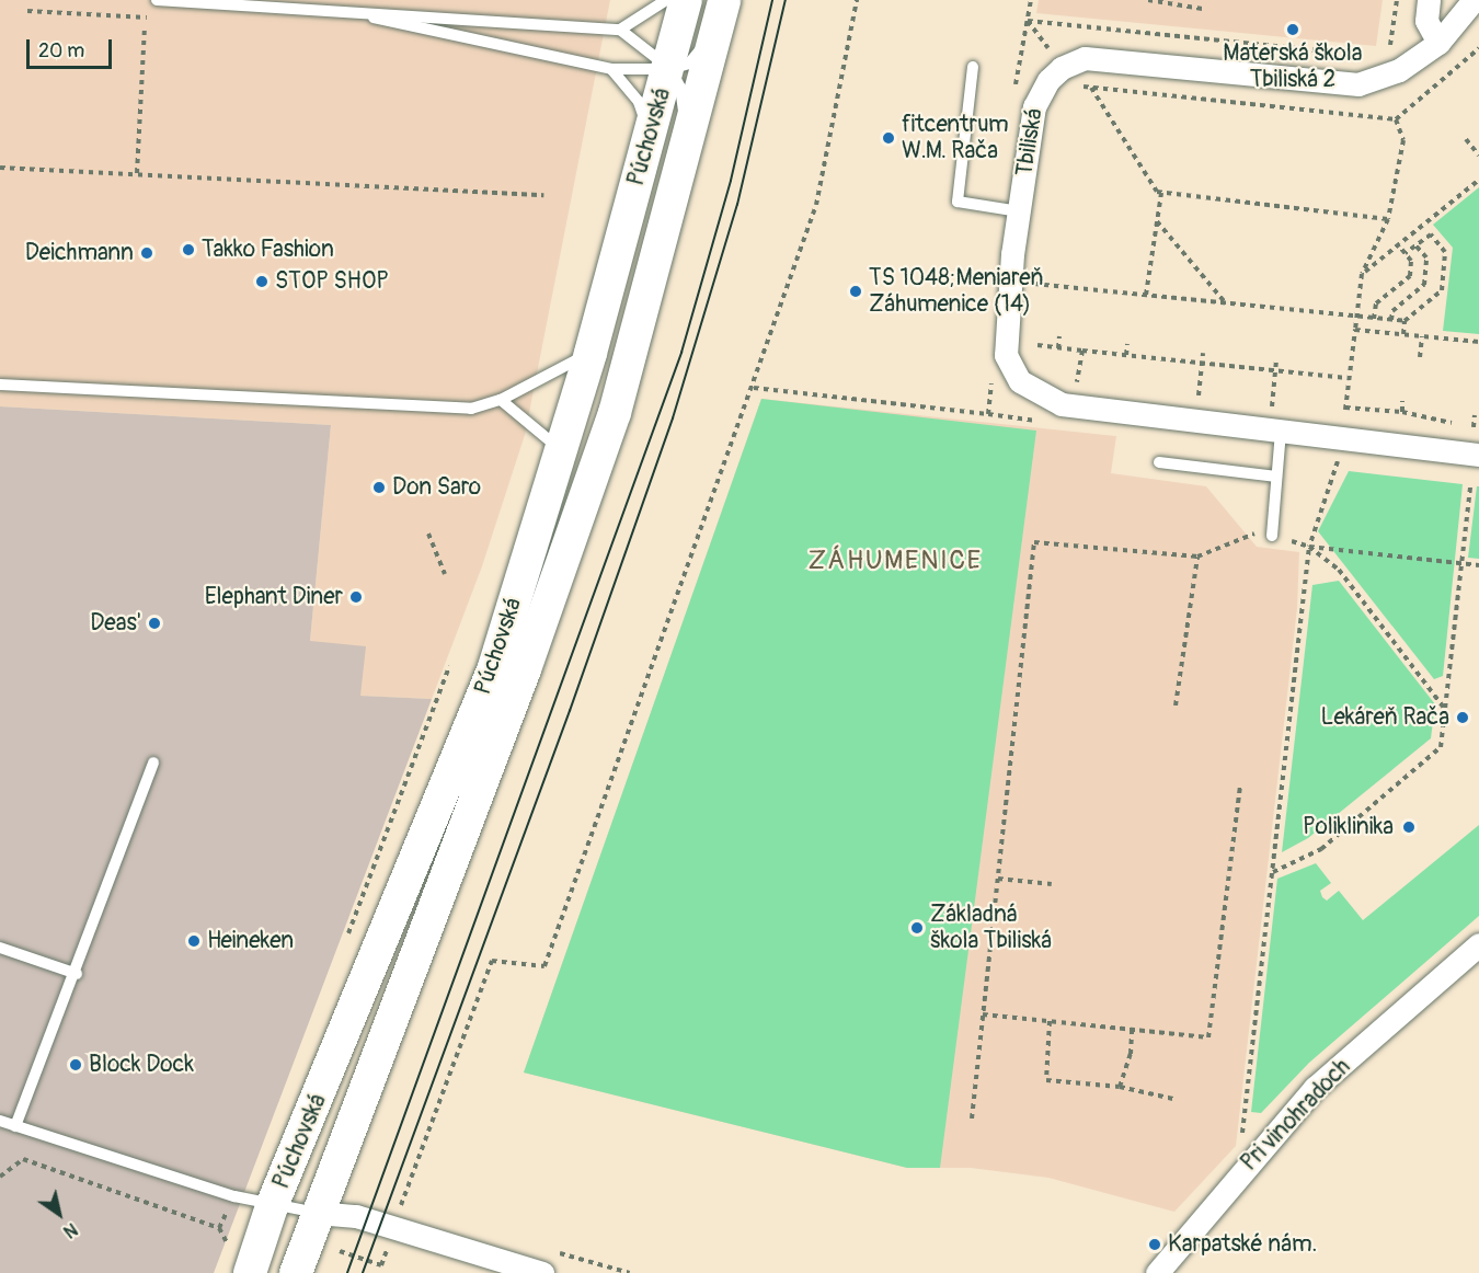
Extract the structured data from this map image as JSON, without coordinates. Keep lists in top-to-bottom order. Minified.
{"streets":{"main road":["Púchovská"],"street":["Tbiliská","Pri vinohradoch"]},"districts":["ZÁHUMENICE"],"places":["Materská škola Tbiliská 2","fitcentrum W.M. Rača","Takko Fashion","Deichmann","STOP SHOP","TS 1048;Meniareň Záhumenice (14)","Don Saro","Elephant Diner","Deas'","Lekáreň Rača","Poliklinika","Základná škola Tbiliská","Heineken","Block Dock","Karpatské nám."],"scale_bar":"20 m","north":"bottom right"}
